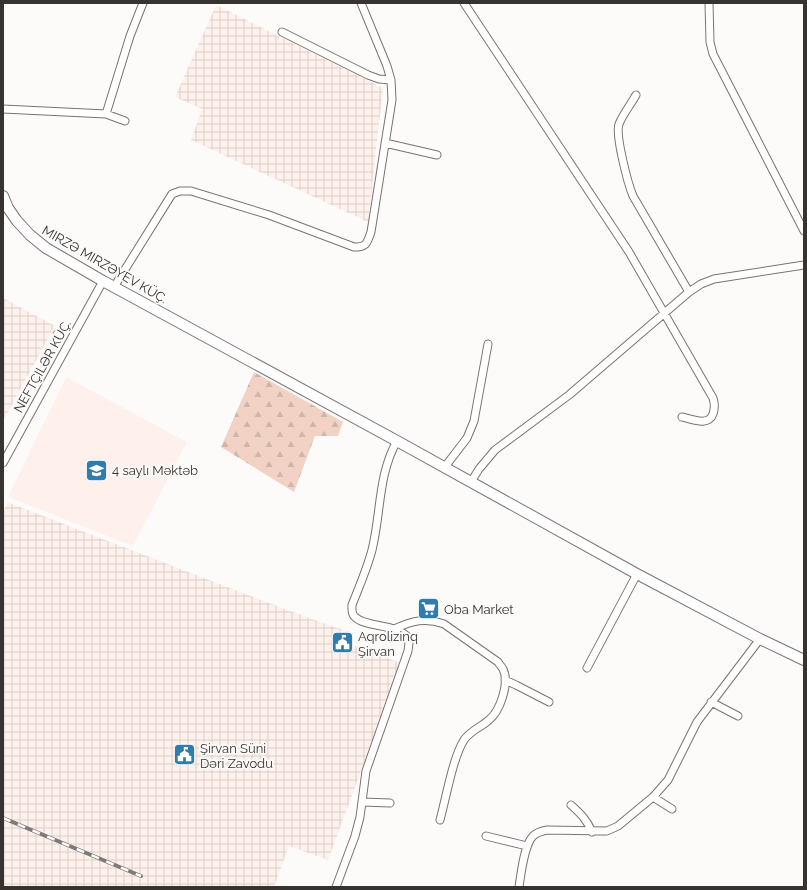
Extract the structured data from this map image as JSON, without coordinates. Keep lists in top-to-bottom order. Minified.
{"streets":{"main road":["MIRZƏ MIRZƏYEV KÜÇ."],"street":["NEFTÇILƏR KÜÇ."]},"crossings":[["MIRZƏ MIRZƏYEV KÜÇ.","NEFTÇILƏR KÜÇ."]],"places":{"school or university":["4 saylı Məktəb"],"supermarket":["Oba Market"],"public building":["Aqrolizinq Şirvan","Şirvan Süni Dəri Zavodu"]}}
